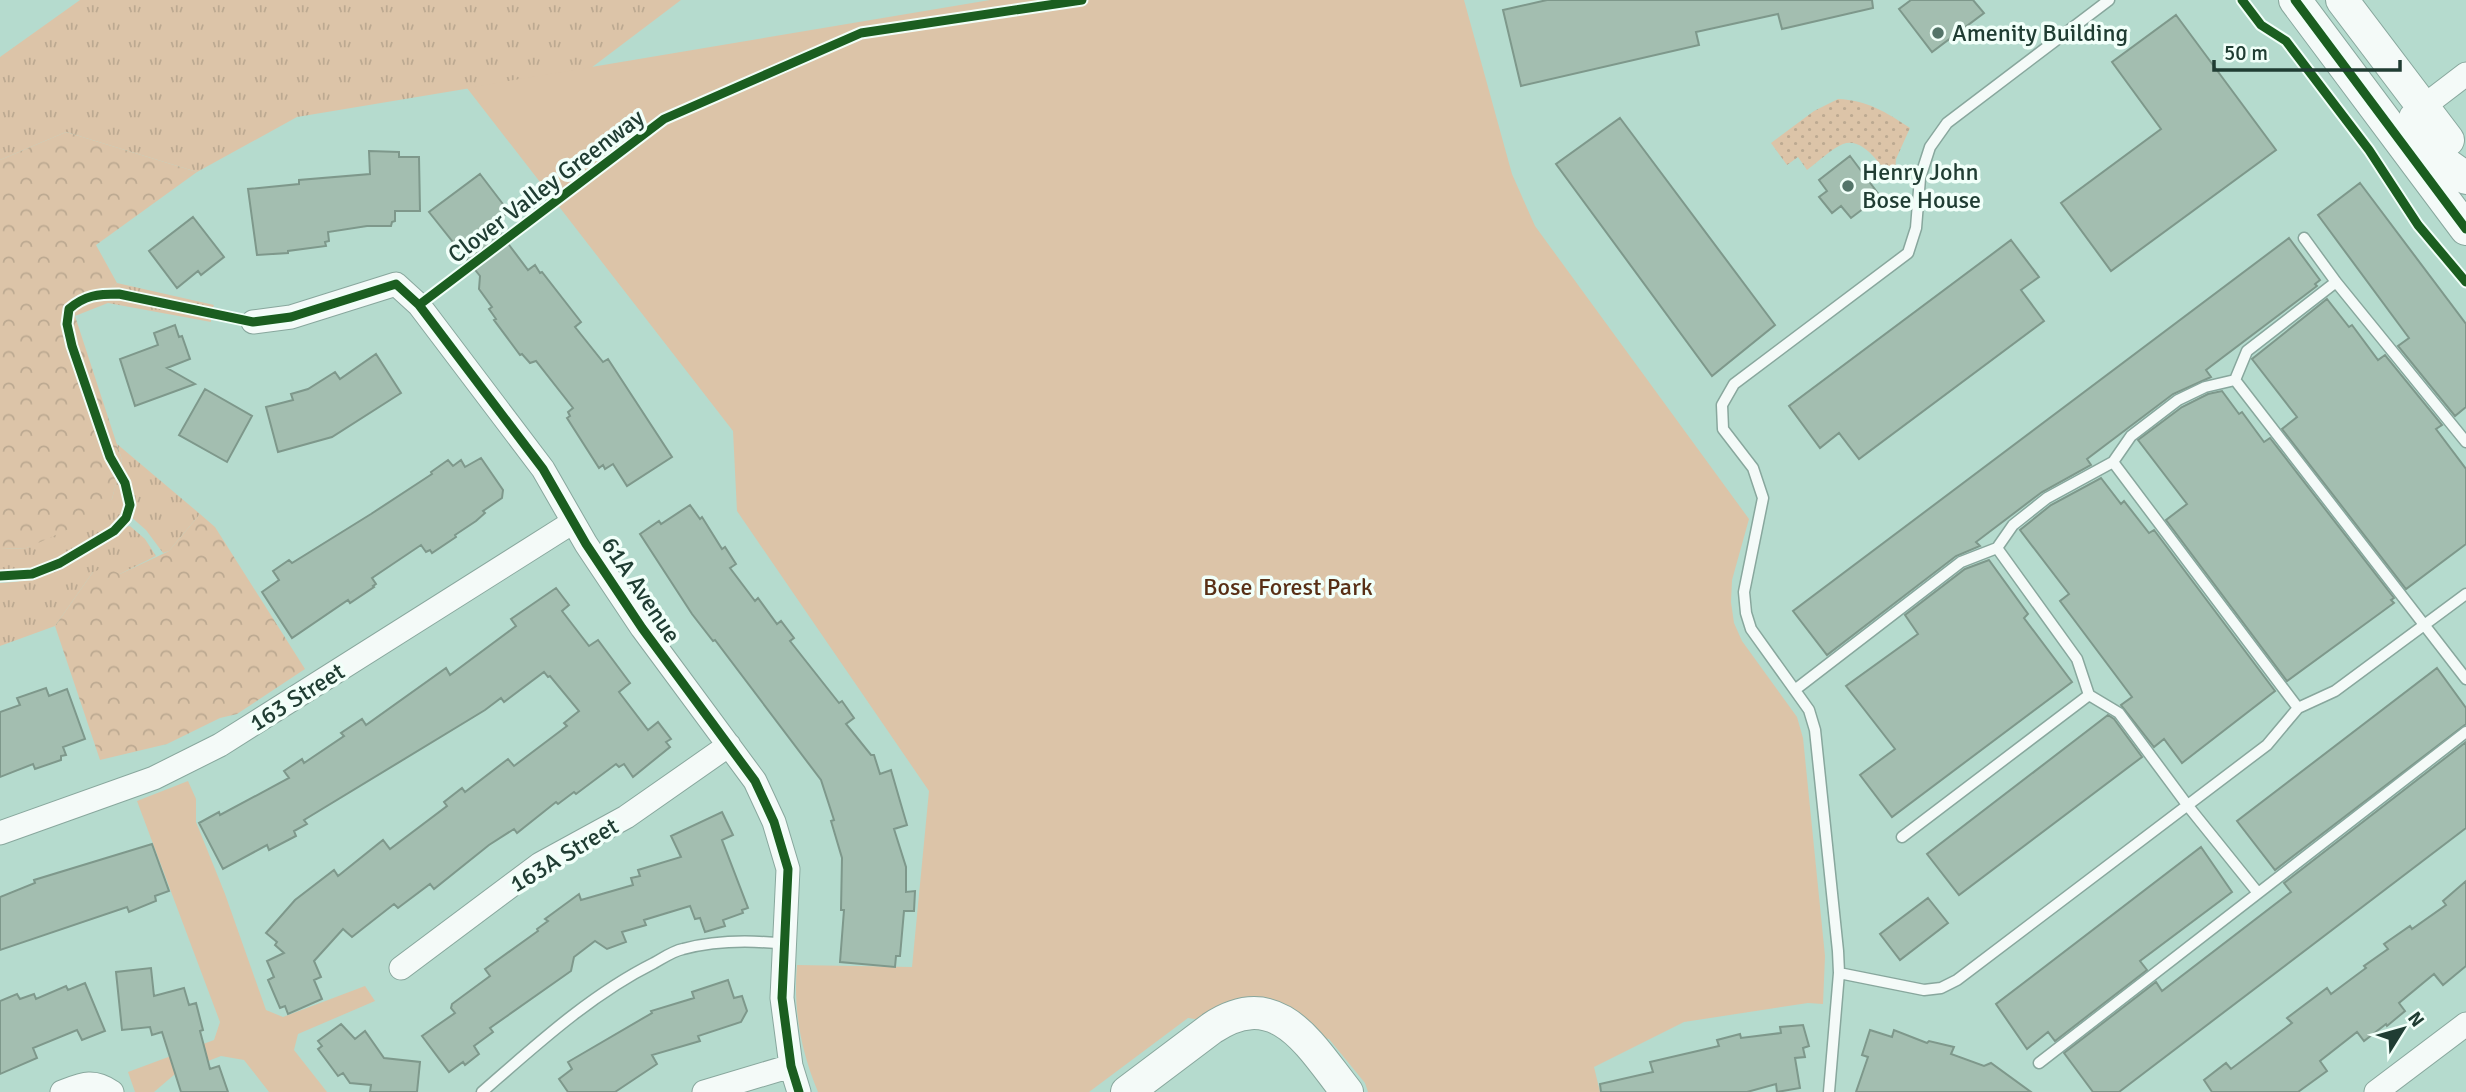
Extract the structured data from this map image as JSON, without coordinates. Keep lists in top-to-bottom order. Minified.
{"streets":{"street":["61A Avenue","163 Street","163A Street"],"cycle path":["Clover Valley Greenway"]},"crossings":[["61A Avenue","163 Street"],["61A Avenue","163A Street"]],"parks":["Bose Forest Park"],"places":["Amenity Building","Henry John Bose House"],"scale_bar":"50 m","north":"top right"}
